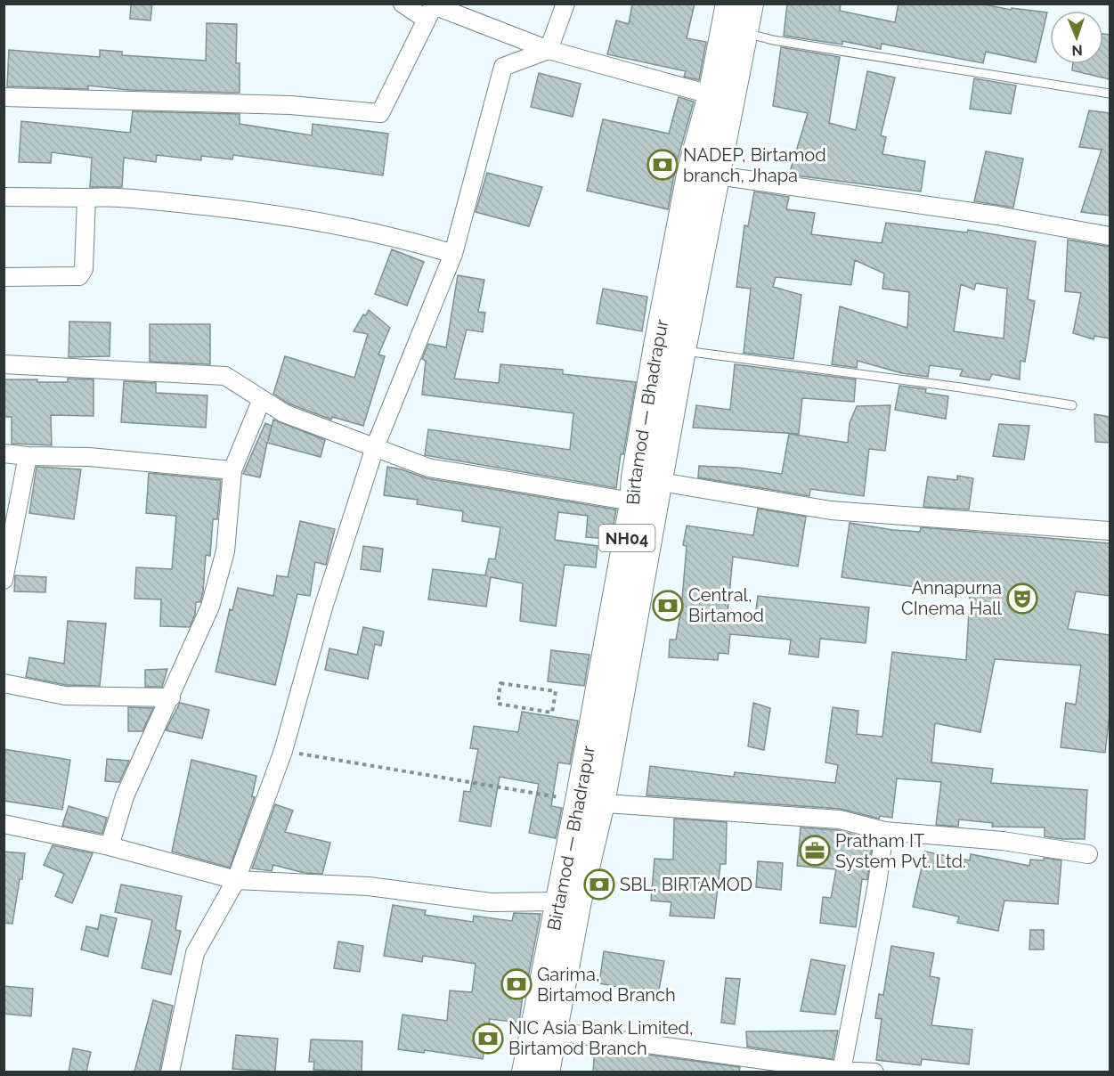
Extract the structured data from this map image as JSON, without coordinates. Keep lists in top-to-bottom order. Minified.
{"streets":{"main road":["Birtamod — Bhadrapur","NH04"]},"places":{"bank":["NADEP, Birtamod branch, Jhapa","Central, Birtamod","SBL, BIRTAMOD","Garima, Birtamod Branch","NIC Asia Bank Limited, Birtamod Branch"],"theatre":["Annapurna CInema Hall"],"office":["Pratham IT System Pvt. Ltd."]},"north":"bottom"}
